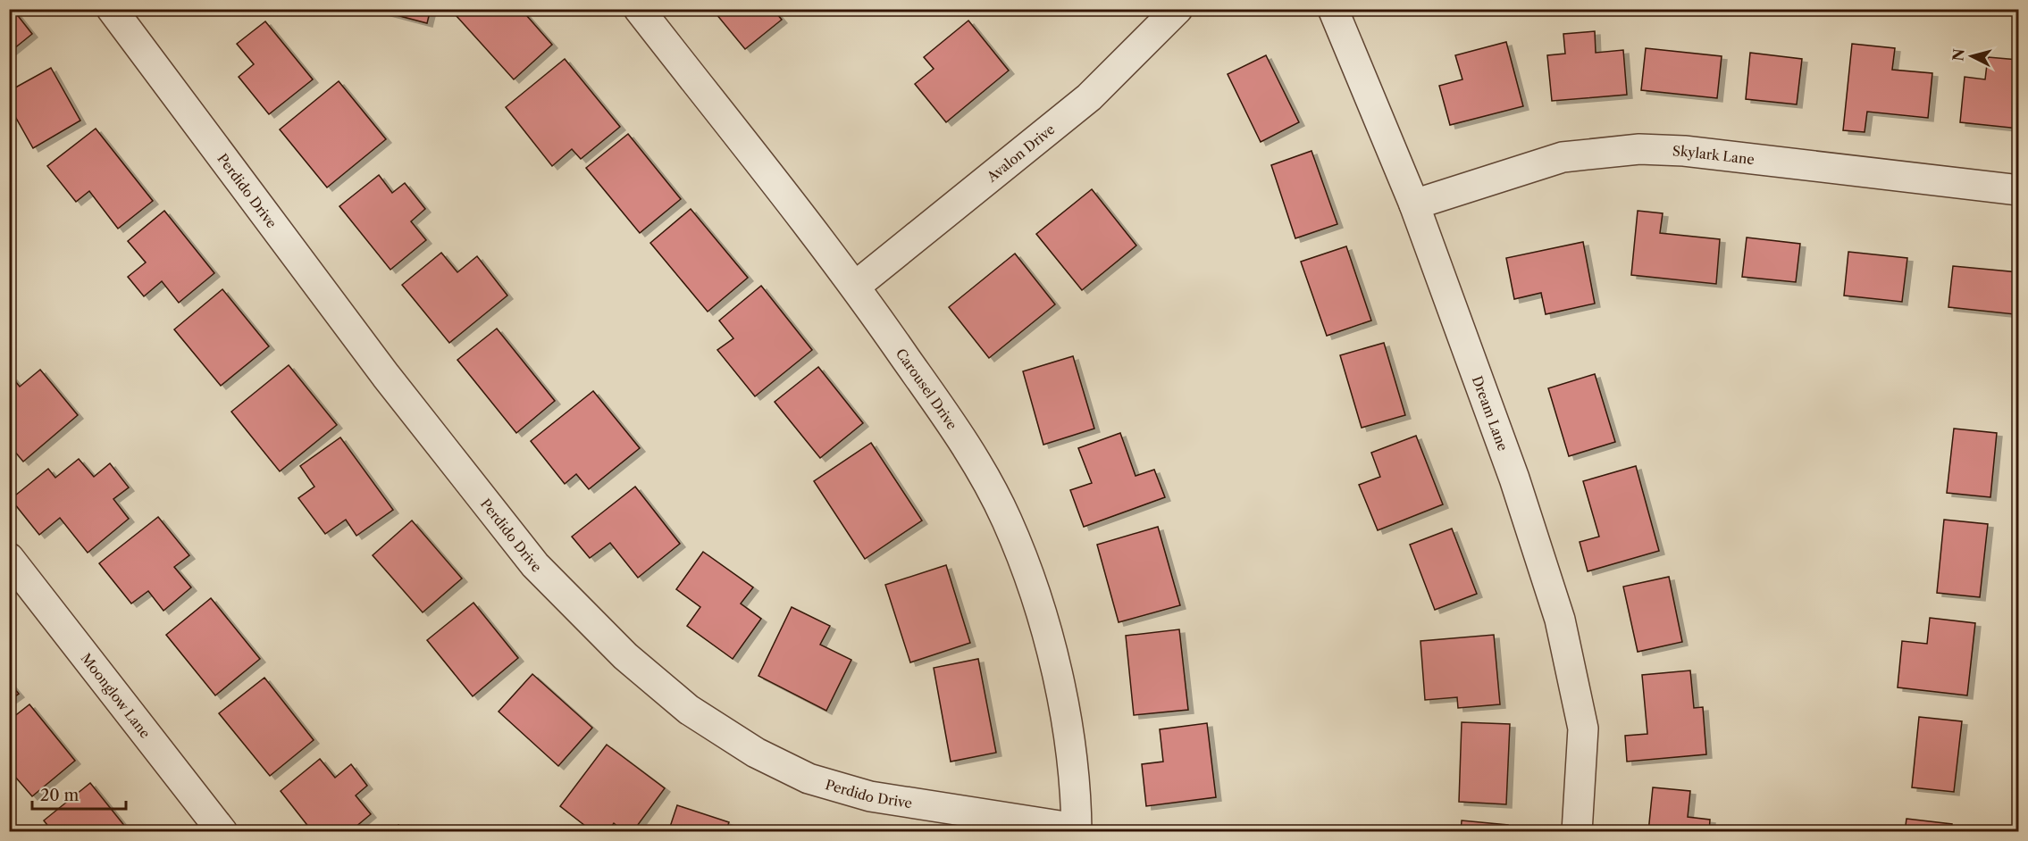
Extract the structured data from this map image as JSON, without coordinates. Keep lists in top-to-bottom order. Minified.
{"streets":{"street":["Avalon Drive","Skylark Lane","Perdido Drive","Carousel Drive","Dream Lane","Moonglow Lane"]},"crossings":[["Avalon Drive","Carousel Drive"],["Skylark Lane","Dream Lane"],["Perdido Drive","Carousel Drive"]],"scale_bar":"20 m","north":"left"}
